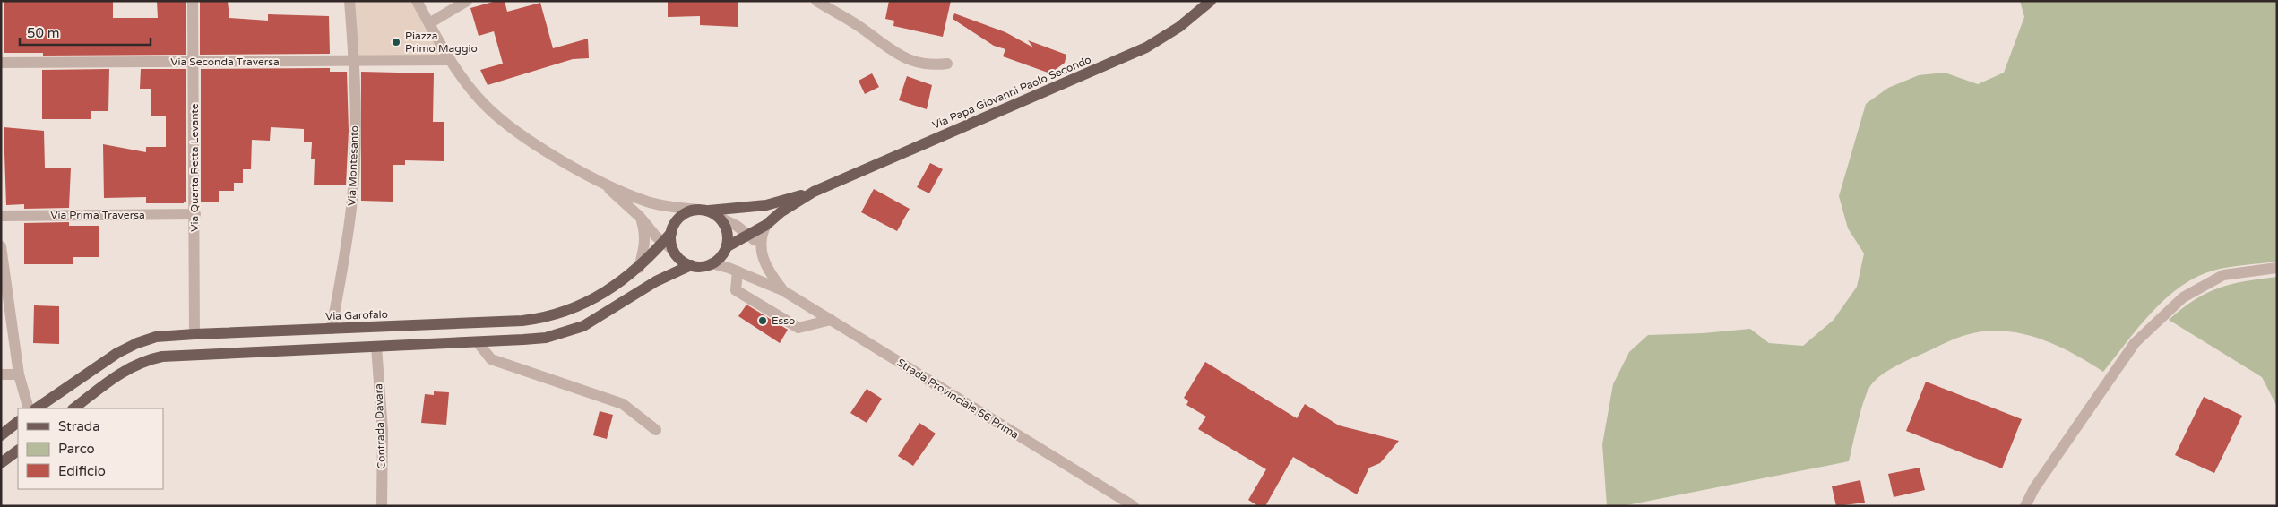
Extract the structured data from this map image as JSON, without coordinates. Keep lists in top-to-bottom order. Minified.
{"streets":{"main road":["Via Papa Giovanni Paolo Secondo","Via Garofalo"],"street":["Via Seconda Traversa","Via Montesanto","Via Quarta Retta Levante","Via Prima Traversa","Strada Provinciale 56 Prima","Contrada Davara"]},"crossings":[["Via Seconda Traversa","Via Montesanto"],["Via Seconda Traversa","Via Quarta Retta Levante"],["Via Montesanto","Via Garofalo"],["Via Quarta Retta Levante","Via Prima Traversa"],["Via Quarta Retta Levante","Via Garofalo"]],"places":["Piazza Primo Maggio","Esso"],"legend":["Strada","Parco","Edificio"],"scale_bar":"50 m"}
